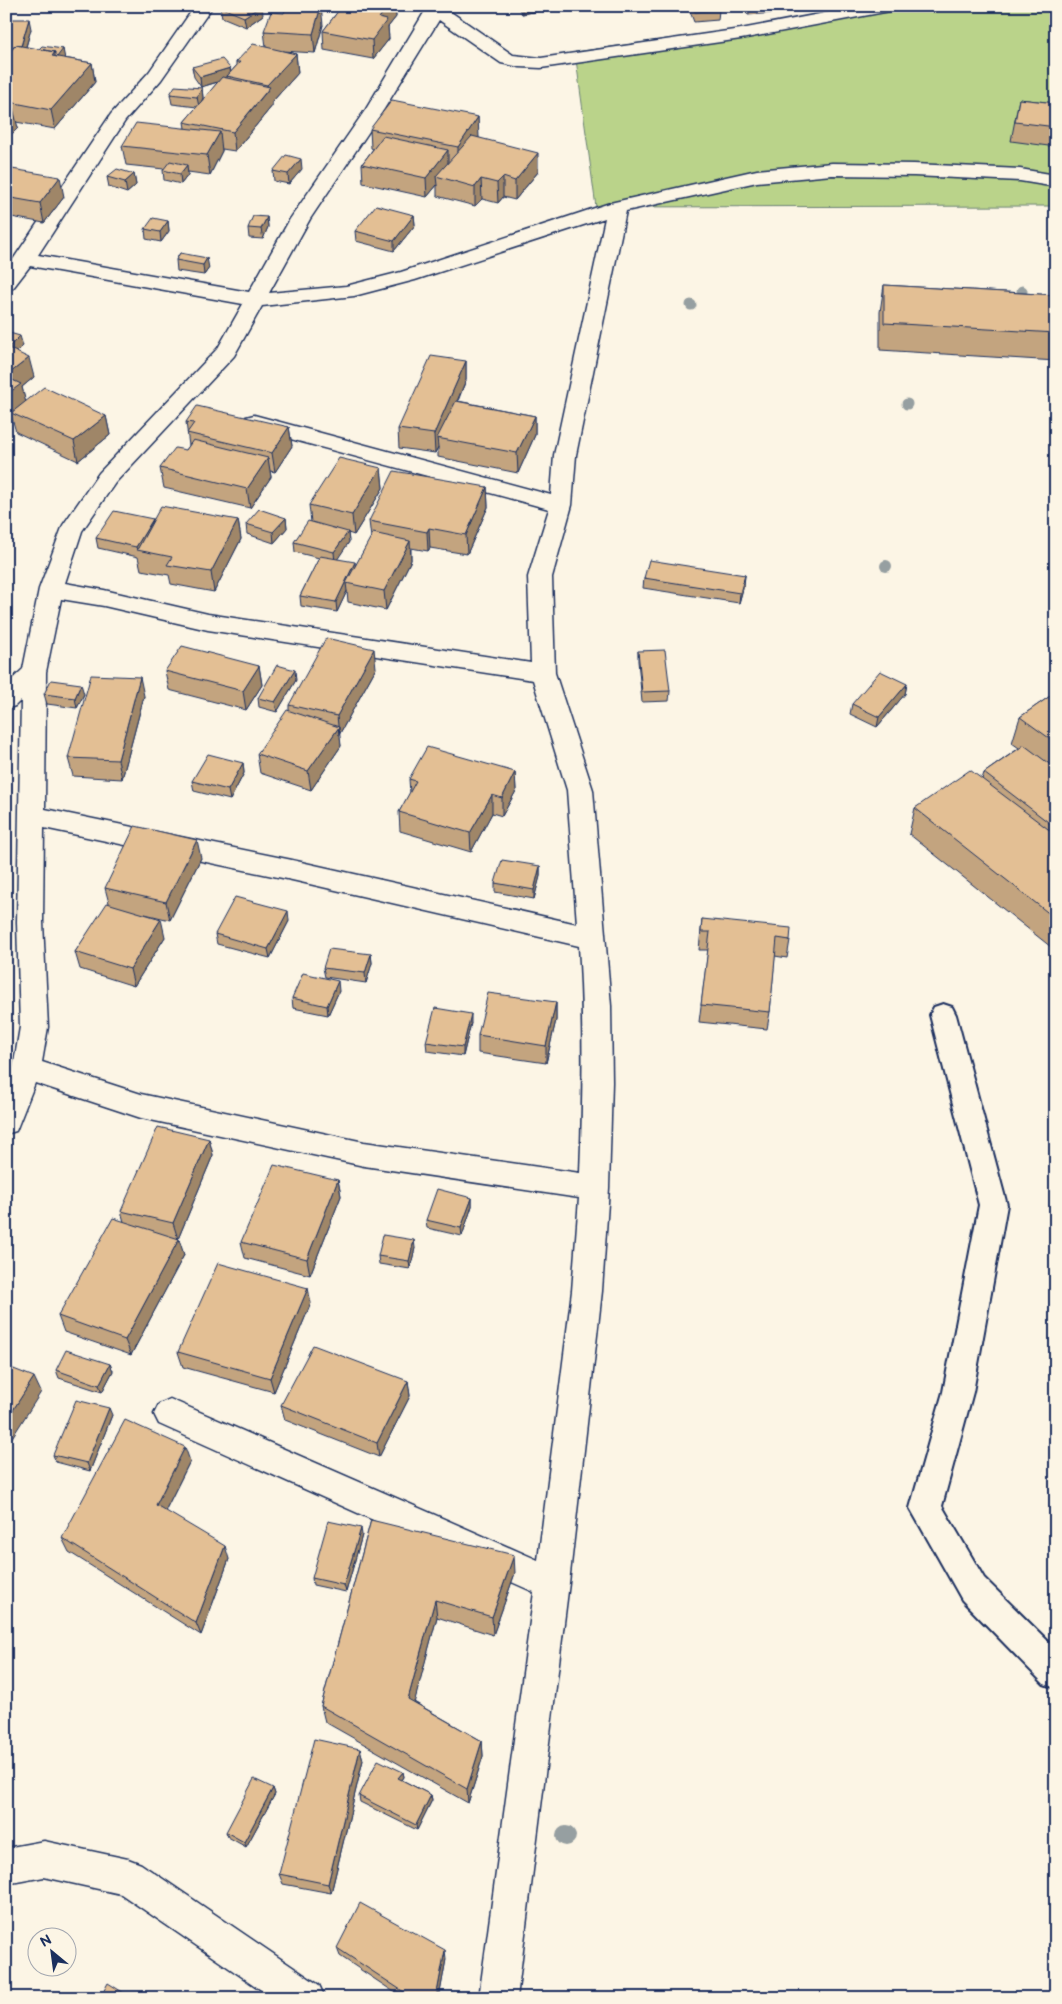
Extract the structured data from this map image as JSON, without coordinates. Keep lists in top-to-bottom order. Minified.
{"north":"top left"}
